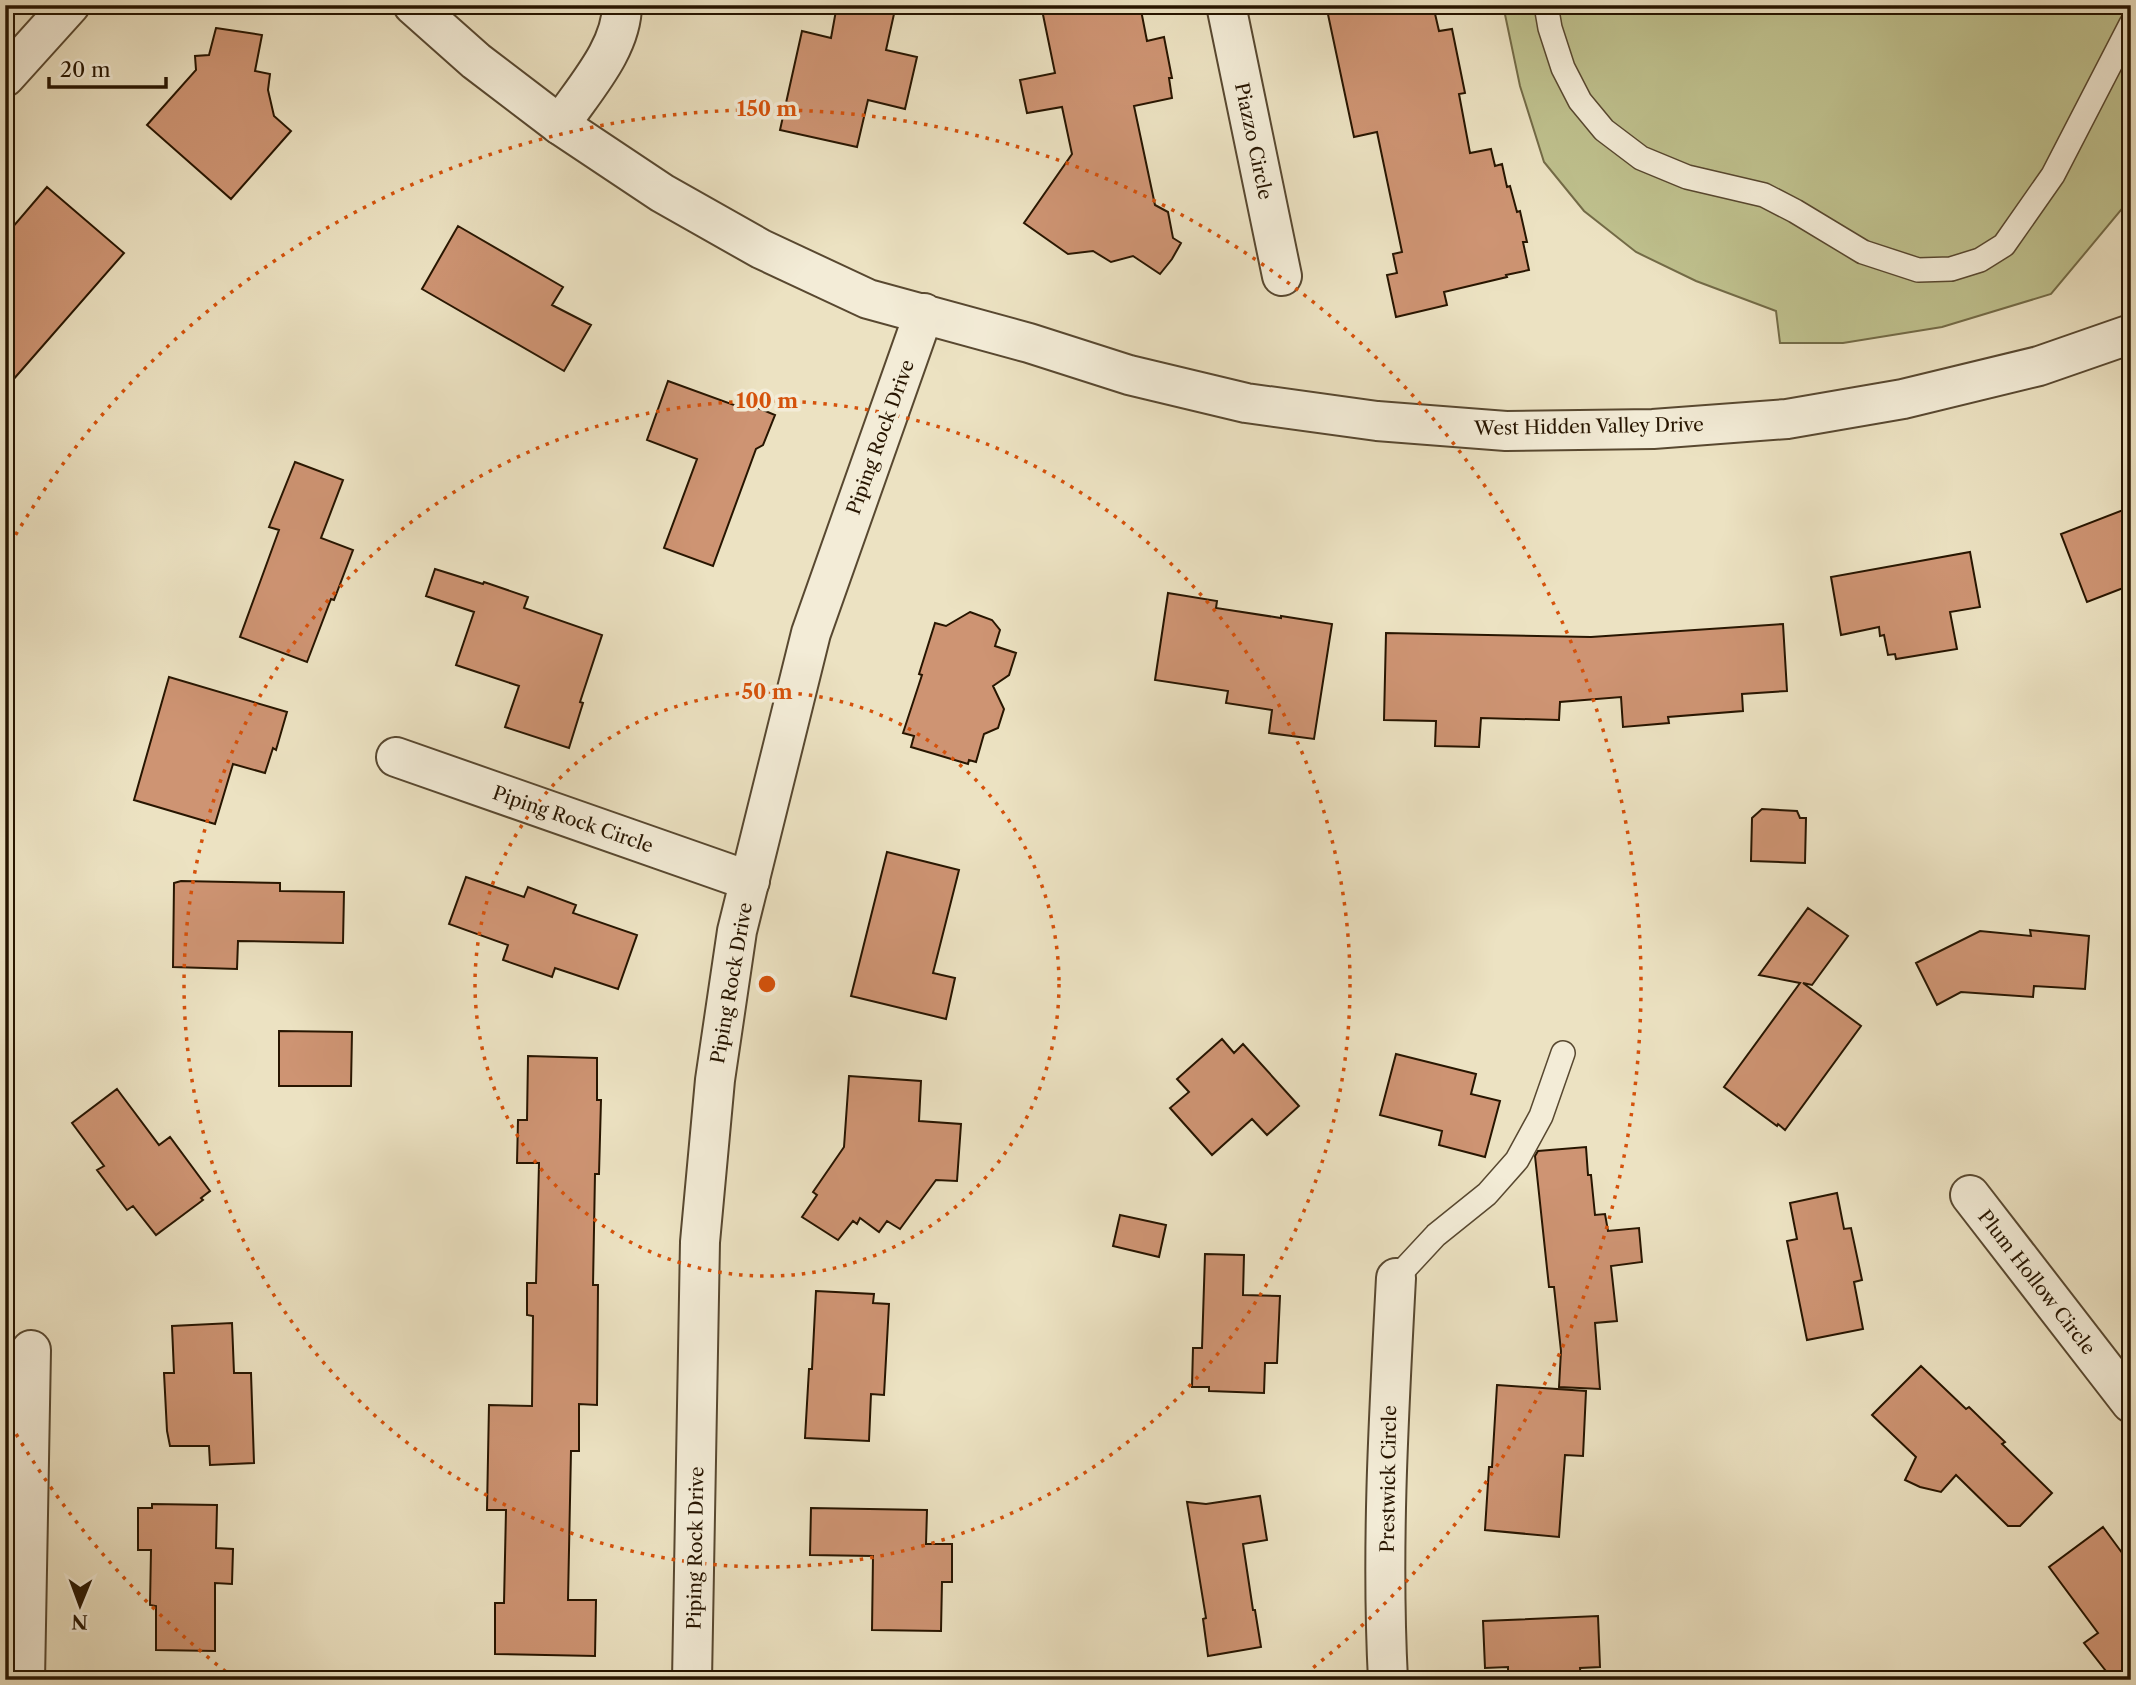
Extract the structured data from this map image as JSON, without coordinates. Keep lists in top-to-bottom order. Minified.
{"streets":{"street":["Piazzo Circle","West Hidden Valley Drive","Piping Rock Drive","Piping Rock Circle","Plum Hollow Circle","Prestwick Circle"]},"crossings":[["West Hidden Valley Drive","Piping Rock Drive"],["Piping Rock Drive","Piping Rock Circle"]],"scale_bar":"20 m","north":"bottom","rings":["150 m","100 m","50 m"]}
